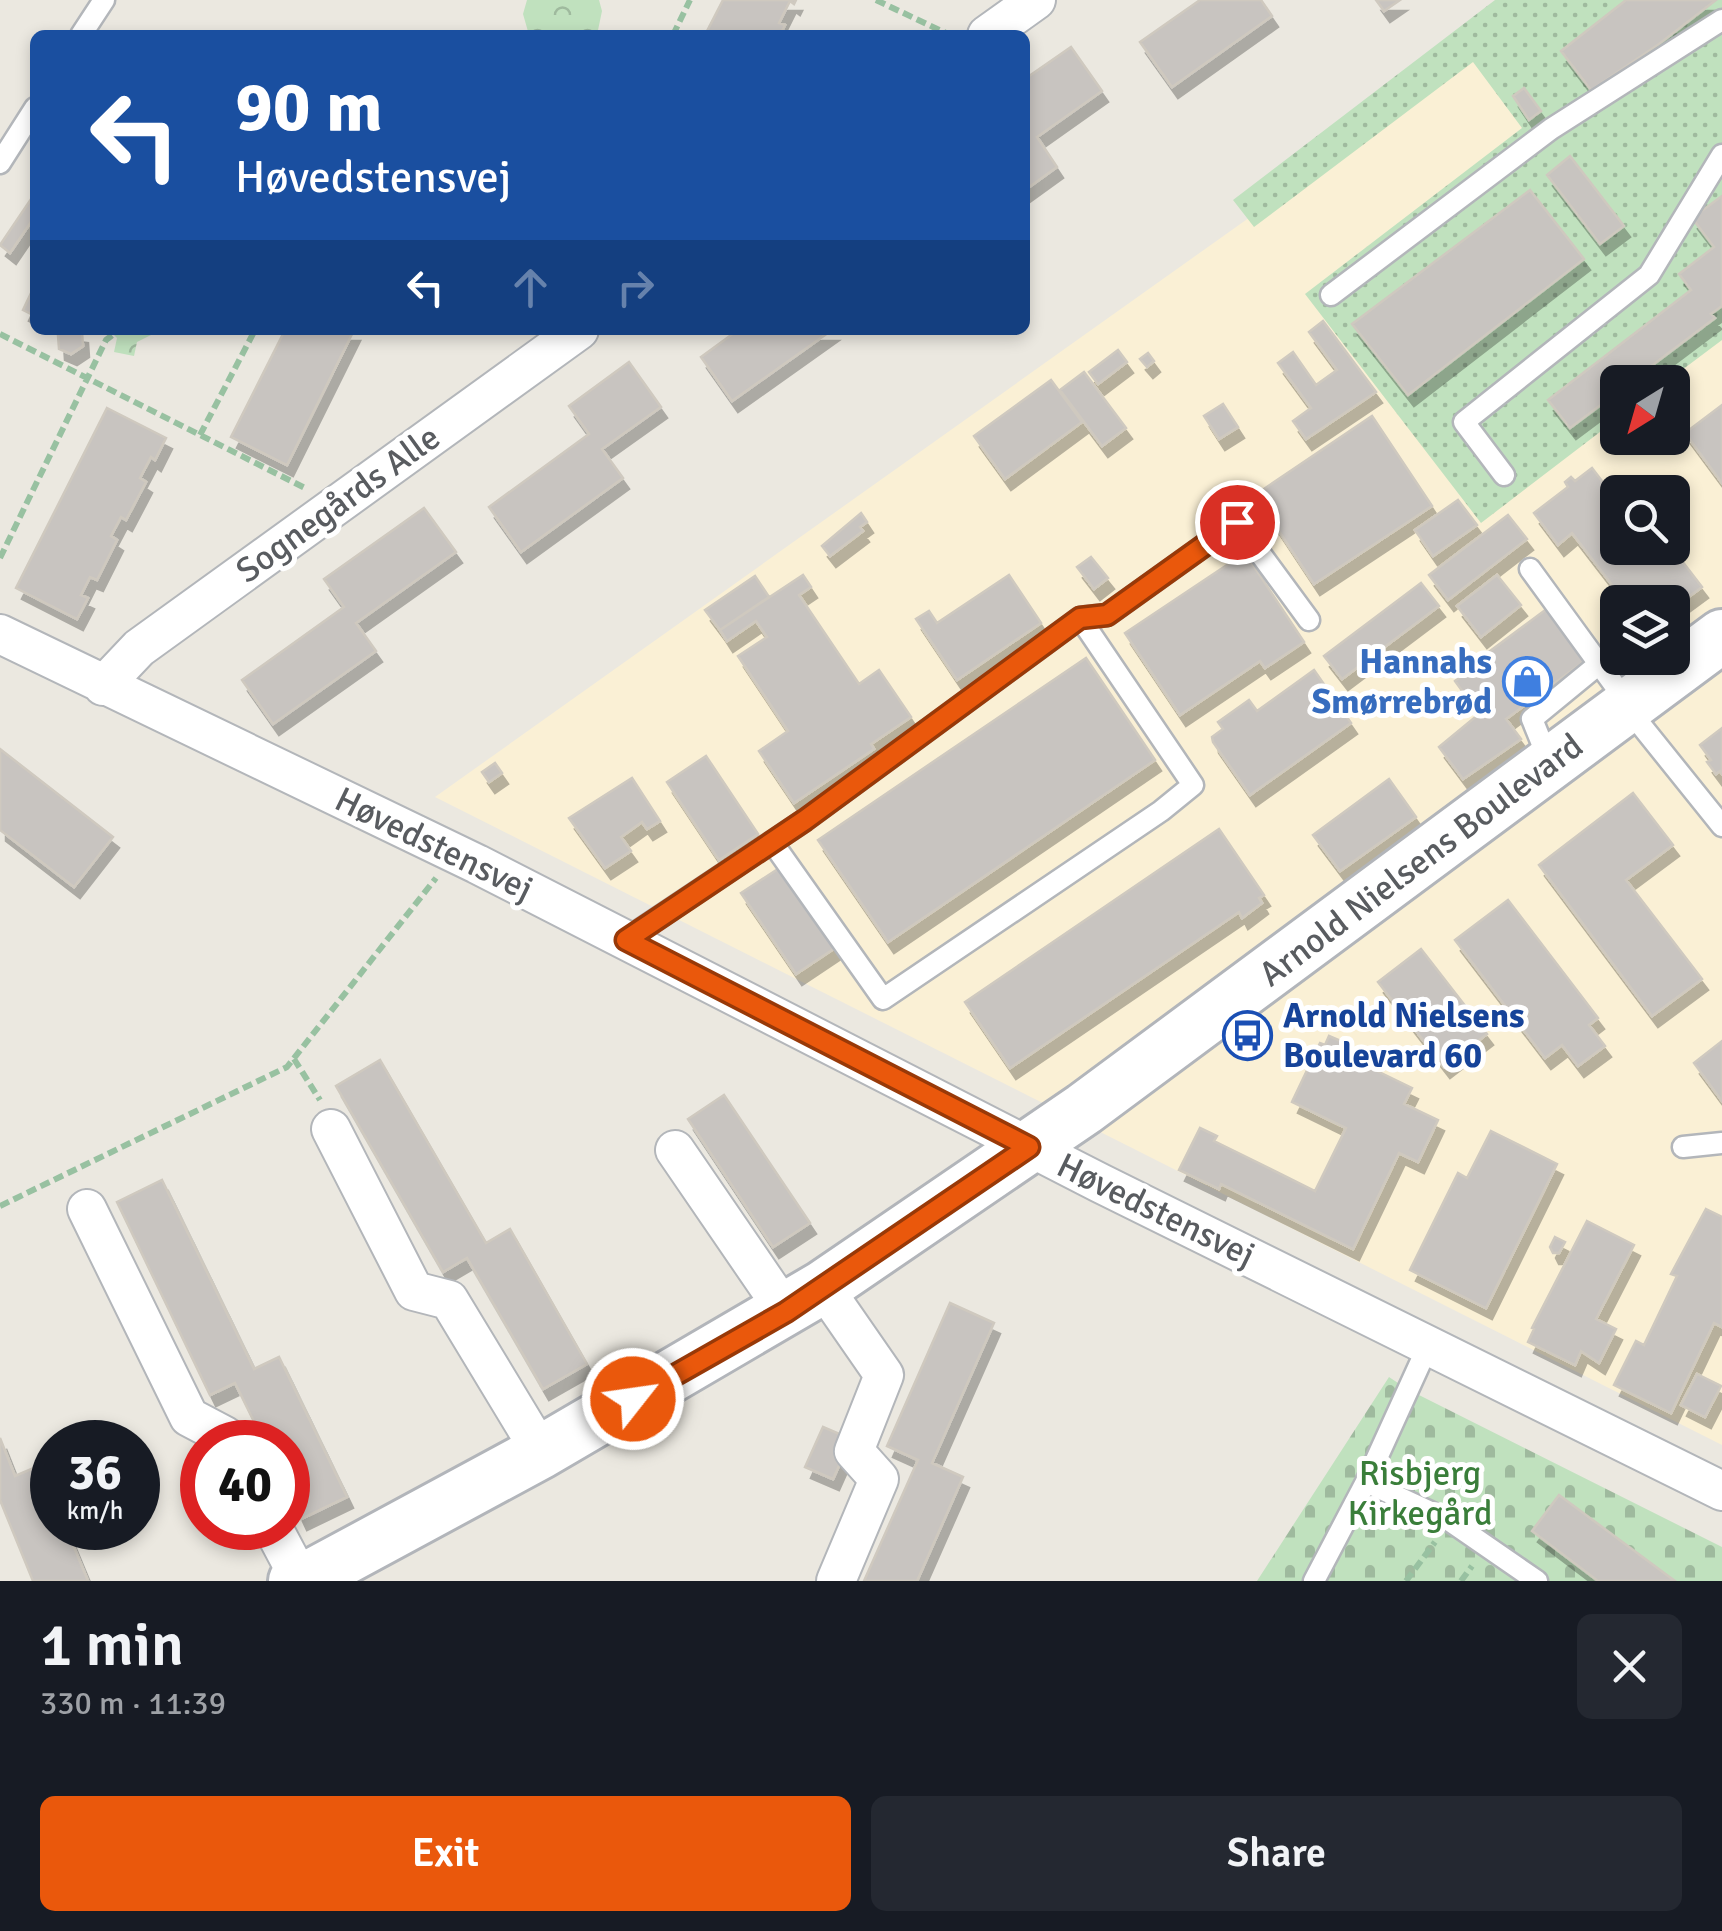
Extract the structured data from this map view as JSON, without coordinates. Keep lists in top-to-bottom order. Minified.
{"streets":{"street":["Sognegårds Alle","Høvedstensvej","Arnold Nielsens Boulevard"]},"crossings":[["Sognegårds Alle","Høvedstensvej"],["Høvedstensvej","Arnold Nielsens Boulevard"]],"parks":["Risbjerg Kirkegård"],"places":{"shop":["Hannahs Smørrebrød"],"bus stop":["Arnold Nielsens Boulevard 60"]},"north":"bottom left","page":{"turn":["90 m","Høvedstensvej"],"speed":"36 km/h","limit":"40","heading":["1 min","330 m · 11:39"],"buttons":["Exit","Share"]}}
